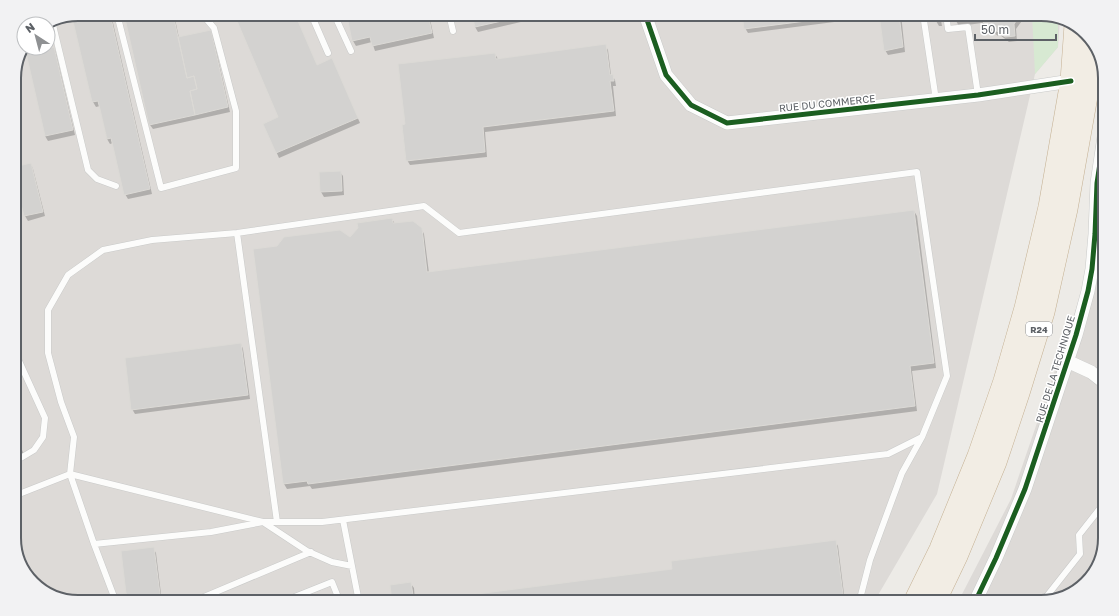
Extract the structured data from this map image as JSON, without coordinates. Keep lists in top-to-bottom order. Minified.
{"streets":{"highway":["R24"],"street":["RUE DU COMMERCE","RUE DE LA TECHNIQUE"]},"crossings":[["RUE DU COMMERCE","R24"]],"scale_bar":"50 m","north":"top left"}
